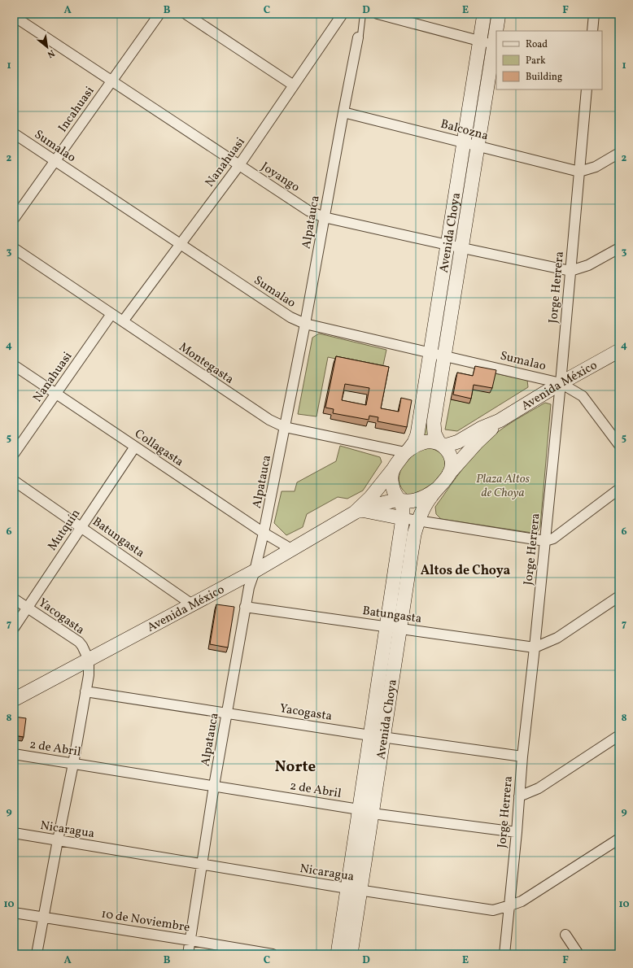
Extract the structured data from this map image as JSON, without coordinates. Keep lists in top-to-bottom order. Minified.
{"streets":{"main road":["Avenida Choya","Avenida México"],"street":["Incahuasi","Balcozna","Sumalao","Nanahuasi","Joyango","Alpatauca","Jorge Herrera","Montegasta","Collagasta","Mutquín","Batungasta","Yacogasta","2 de Abril","Nicaragua","10 de Noviembre"]},"crossings":[["Incahuasi","Sumalao"],["Incahuasi","Joyango"],["Balcozna","Alpatauca"],["Balcozna","Avenida Choya"],["Balcozna","Jorge Herrera"],["Sumalao","Nanahuasi"],["Sumalao","Alpatauca"],["Sumalao","Avenida Choya"],["Sumalao","Jorge Herrera"],["Sumalao","Avenida México"],["Nanahuasi","Joyango"],["Nanahuasi","Montegasta"],["Nanahuasi","Collagasta"],["Joyango","Alpatauca"],["Joyango","Avenida Choya"],["Joyango","Jorge Herrera"],["Alpatauca","Montegasta"],["Alpatauca","Avenida México"],["Alpatauca","Collagasta"],["Alpatauca","Batungasta"],["Alpatauca","Yacogasta"],["Alpatauca","2 de Abril"],["Alpatauca","Nicaragua"],["Alpatauca","10 de Noviembre"],["Avenida Choya","Montegasta"],["Avenida Choya","Avenida México"],["Avenida Choya","Batungasta"],["Avenida Choya","Yacogasta"],["Avenida Choya","2 de Abril"],["Avenida Choya","Nicaragua"],["Jorge Herrera","Avenida México"],["Jorge Herrera","Batungasta"],["Jorge Herrera","Yacogasta"],["Jorge Herrera","2 de Abril"],["Jorge Herrera","Nicaragua"],["Montegasta","Avenida México"],["Avenida México","Collagasta"],["Avenida México","Batungasta"],["Avenida México","Yacogasta"],["Collagasta","Mutquín"],["Mutquín","Batungasta"],["Mutquín","Yacogasta"]],"districts":["Altos de Choya","Norte"],"parks":["Plaza Altos de Choya"],"legend":["Road","Park","Building"],"north":"bottom right","grid":{"columns":["A","B","C","D","E","F"],"rows":["1","2","3","4","5","6","7","8","9","10"]}}
